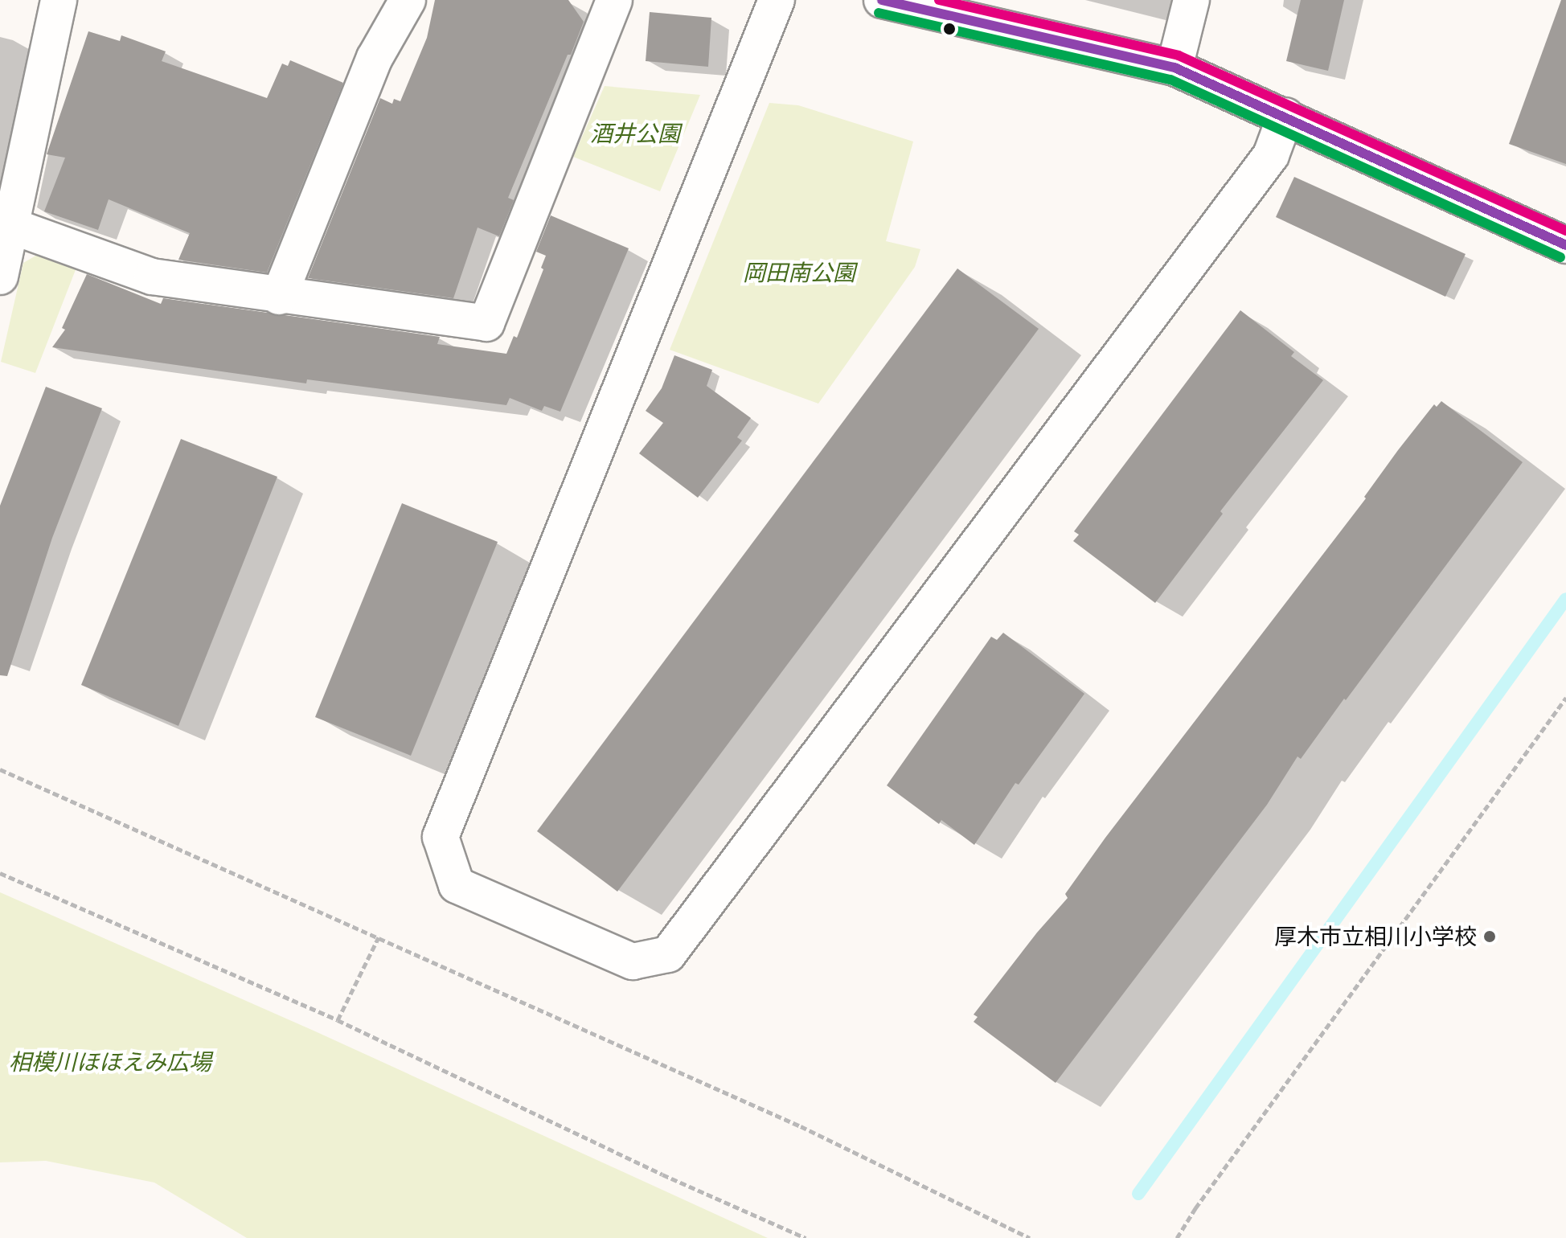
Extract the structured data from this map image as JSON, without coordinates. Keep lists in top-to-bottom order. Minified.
{"parks":["酒井公園","岡田南公園","相模川ほほえみ広場"],"places":["厚木市立相川小学校"]}
